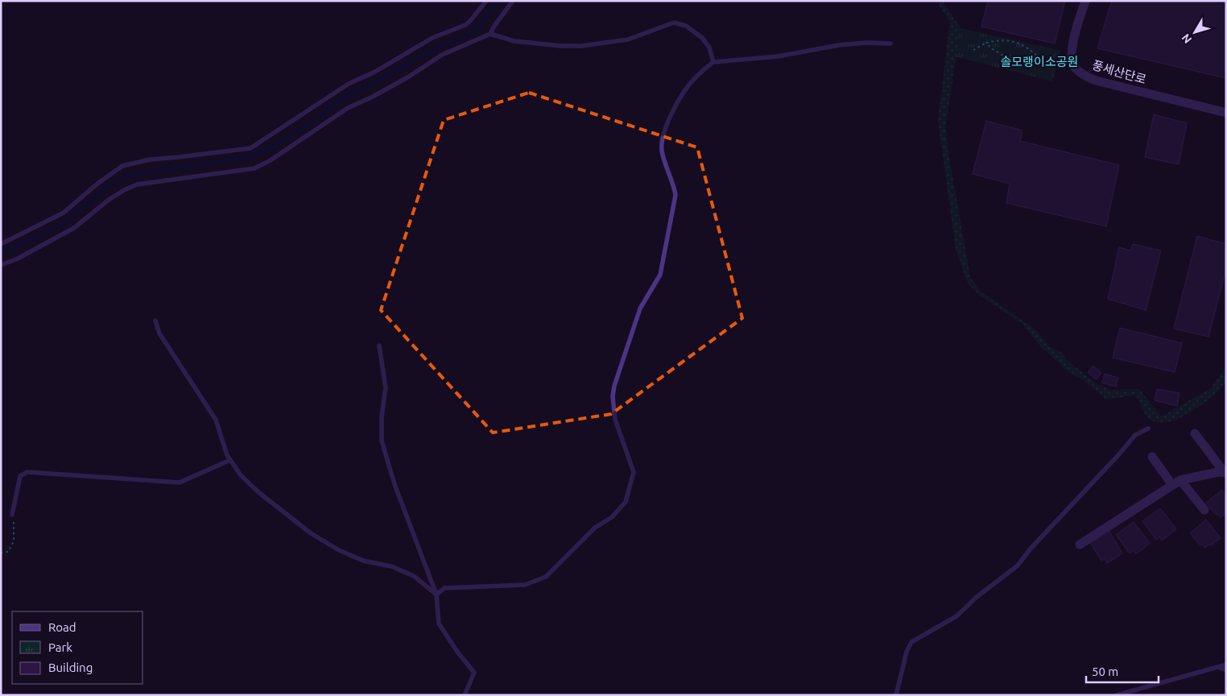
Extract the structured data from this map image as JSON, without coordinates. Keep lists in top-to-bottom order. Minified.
{"streets":{"street":["풍세산단로"]},"parks":["솔모랭이소공원"],"legend":["Road","Park","Building"],"scale_bar":"50 m","north":"bottom left"}
